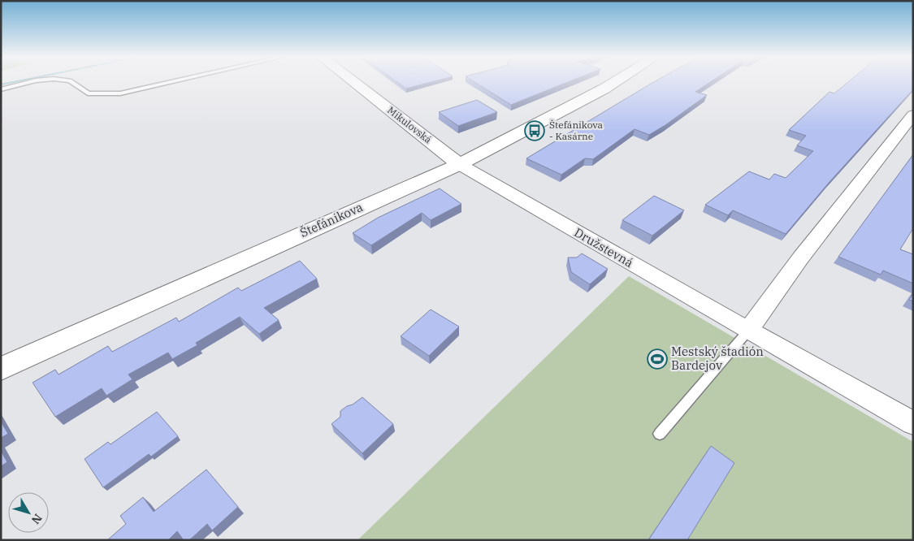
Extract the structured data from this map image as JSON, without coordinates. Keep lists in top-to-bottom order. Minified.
{"streets":{"street":["Mikulovská","Štefánikova","Družstevná"]},"crossings":[["Mikulovská","Štefánikova"],["Mikulovská","Družstevná"],["Štefánikova","Družstevná"]],"places":{"bus stop":["Štefánikova - Kasárne"],"sports":["Mestský štadión Bardejov"]},"north":"bottom right"}
